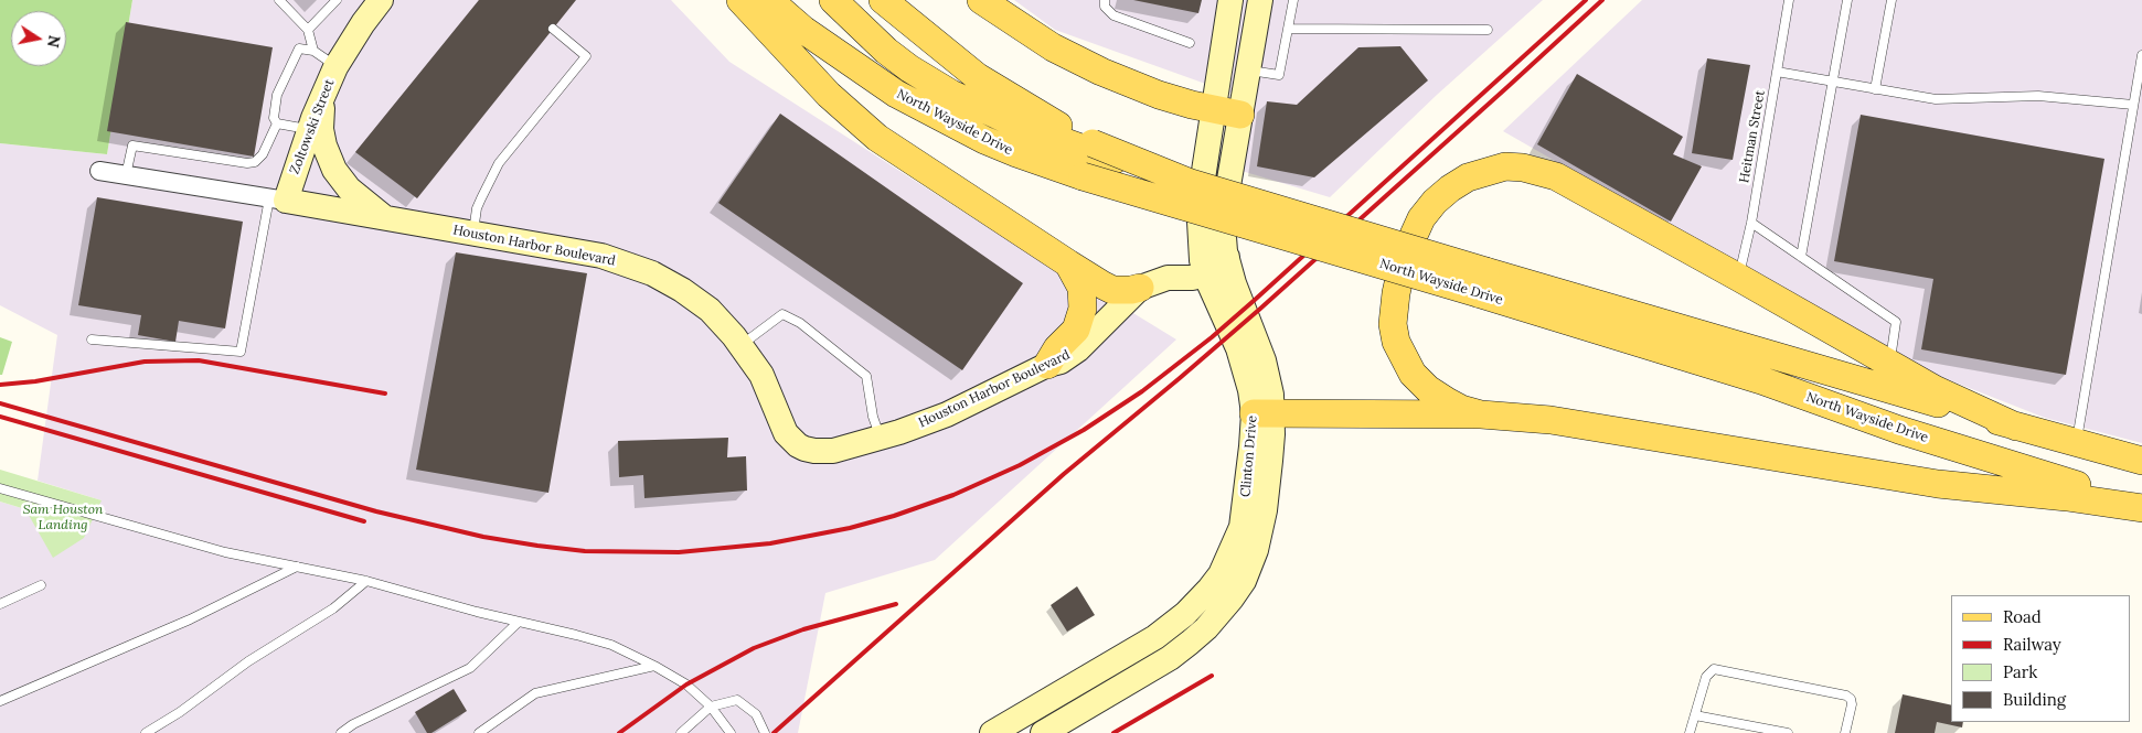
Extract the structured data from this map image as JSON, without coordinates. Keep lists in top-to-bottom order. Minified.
{"streets":{"main road":["North Wayside Drive","Zoltowski Street","Houston Harbor Boulevard","Clinton Drive"],"lane":["Heitman Street"]},"crossings":[["Zoltowski Street","Houston Harbor Boulevard"],["Houston Harbor Boulevard","Clinton Drive"]],"parks":["Sam Houston Landing"],"legend":["Road","Railway","Park","Building"],"north":"right"}
